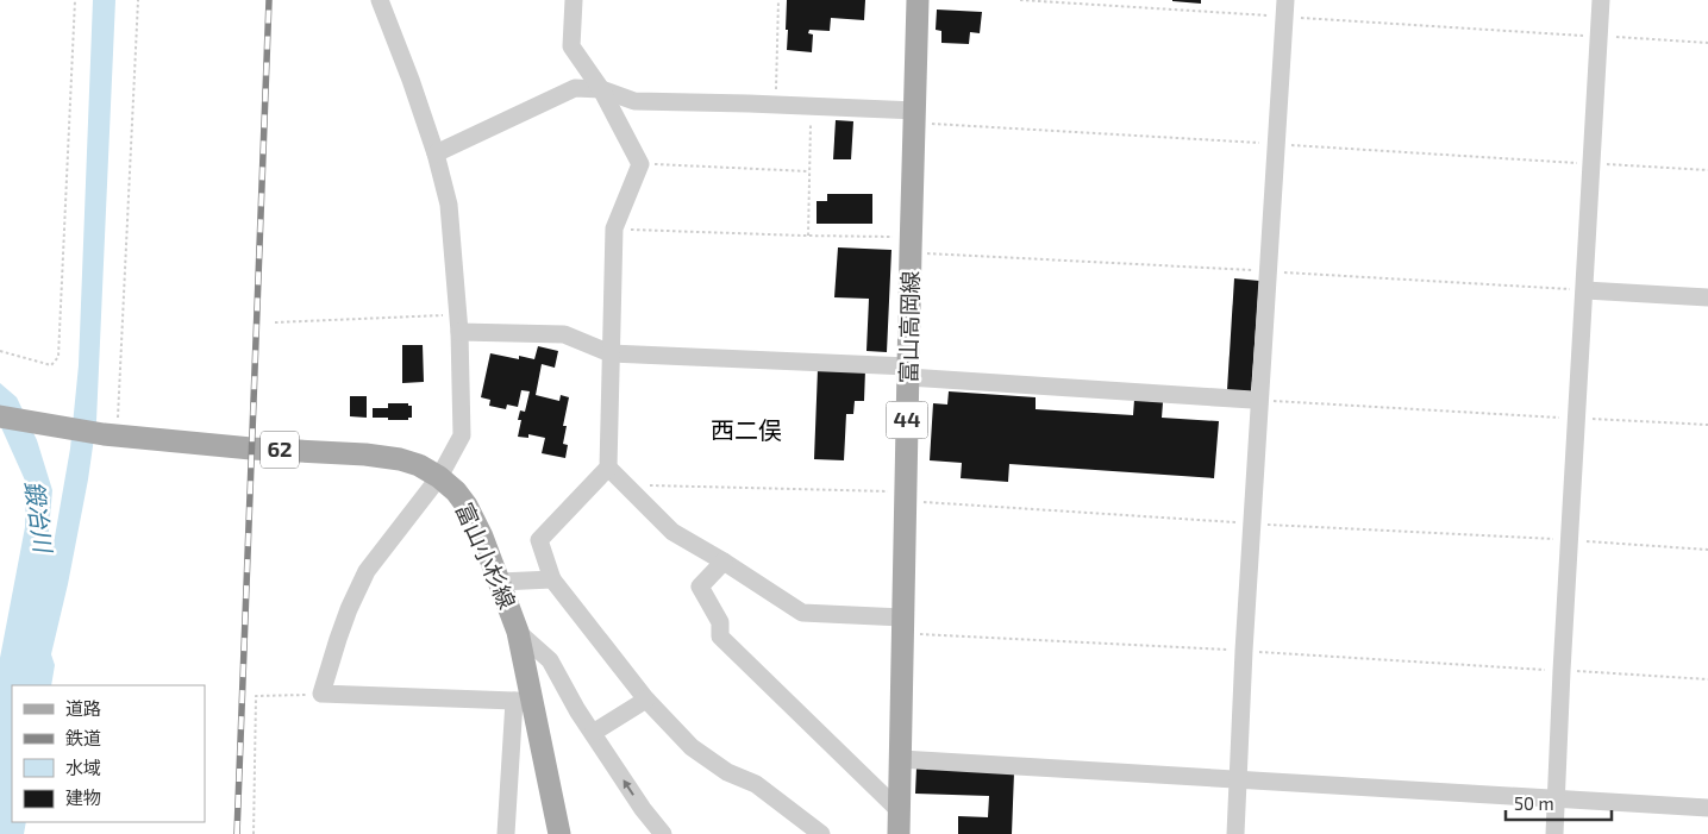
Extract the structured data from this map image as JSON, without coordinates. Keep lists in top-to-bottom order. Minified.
{"streets":{"main road":["富山高岡線","44","62","富山小杉線"]},"districts":["西二俣"],"water":["鍛冶川"],"legend":["道路","鉄道","水域","建物"],"scale_bar":"50 m"}
